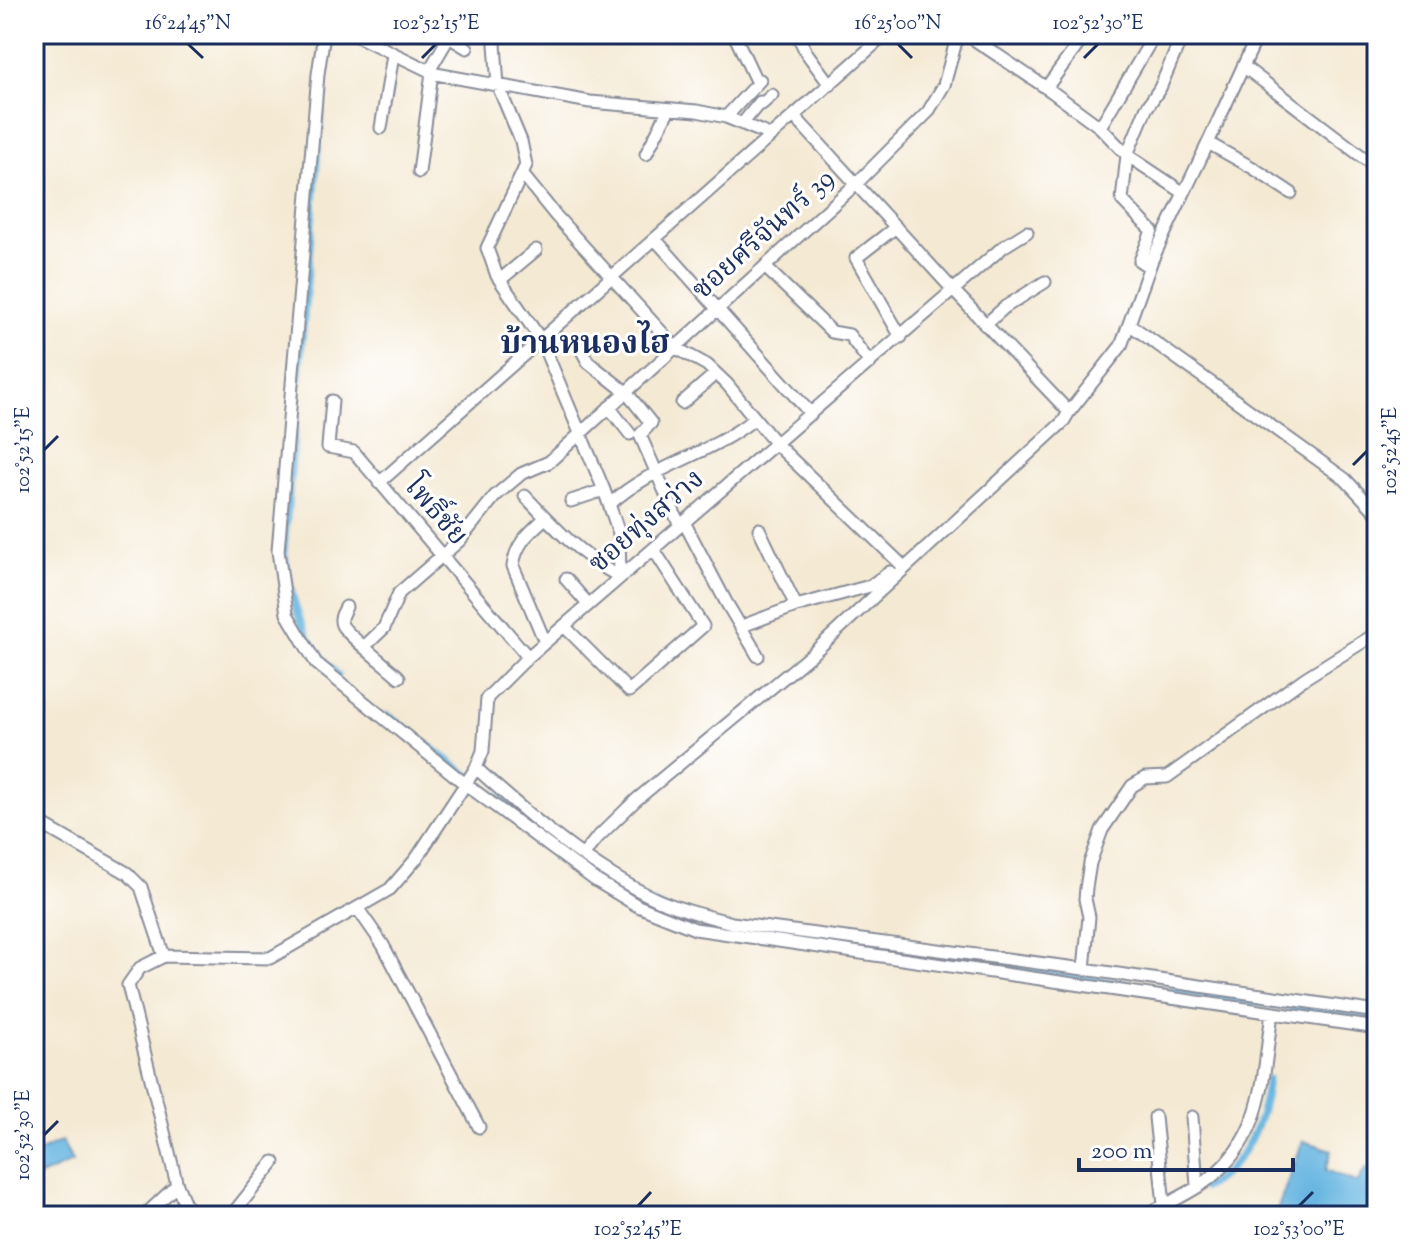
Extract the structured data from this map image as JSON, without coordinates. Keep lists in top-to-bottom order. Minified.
{"streets":{"street":["ซอยศรีจันทร์ 39","โพธิ์ชัย","ซอยทุ่งสว่าง"]},"crossings":[["ซอยศรีจันทร์ 39","โพธิ์ชัย"],["โพธิ์ชัย","ซอยทุ่งสว่าง"]],"districts":["บ้านหนองไฮ"],"scale_bar":"200 m","coordinates":["16°24'45\"N","102°52'15\"E","16°25'00\"N","102°52'30\"E","102°52'45\"E","102°53'00\"E"]}
